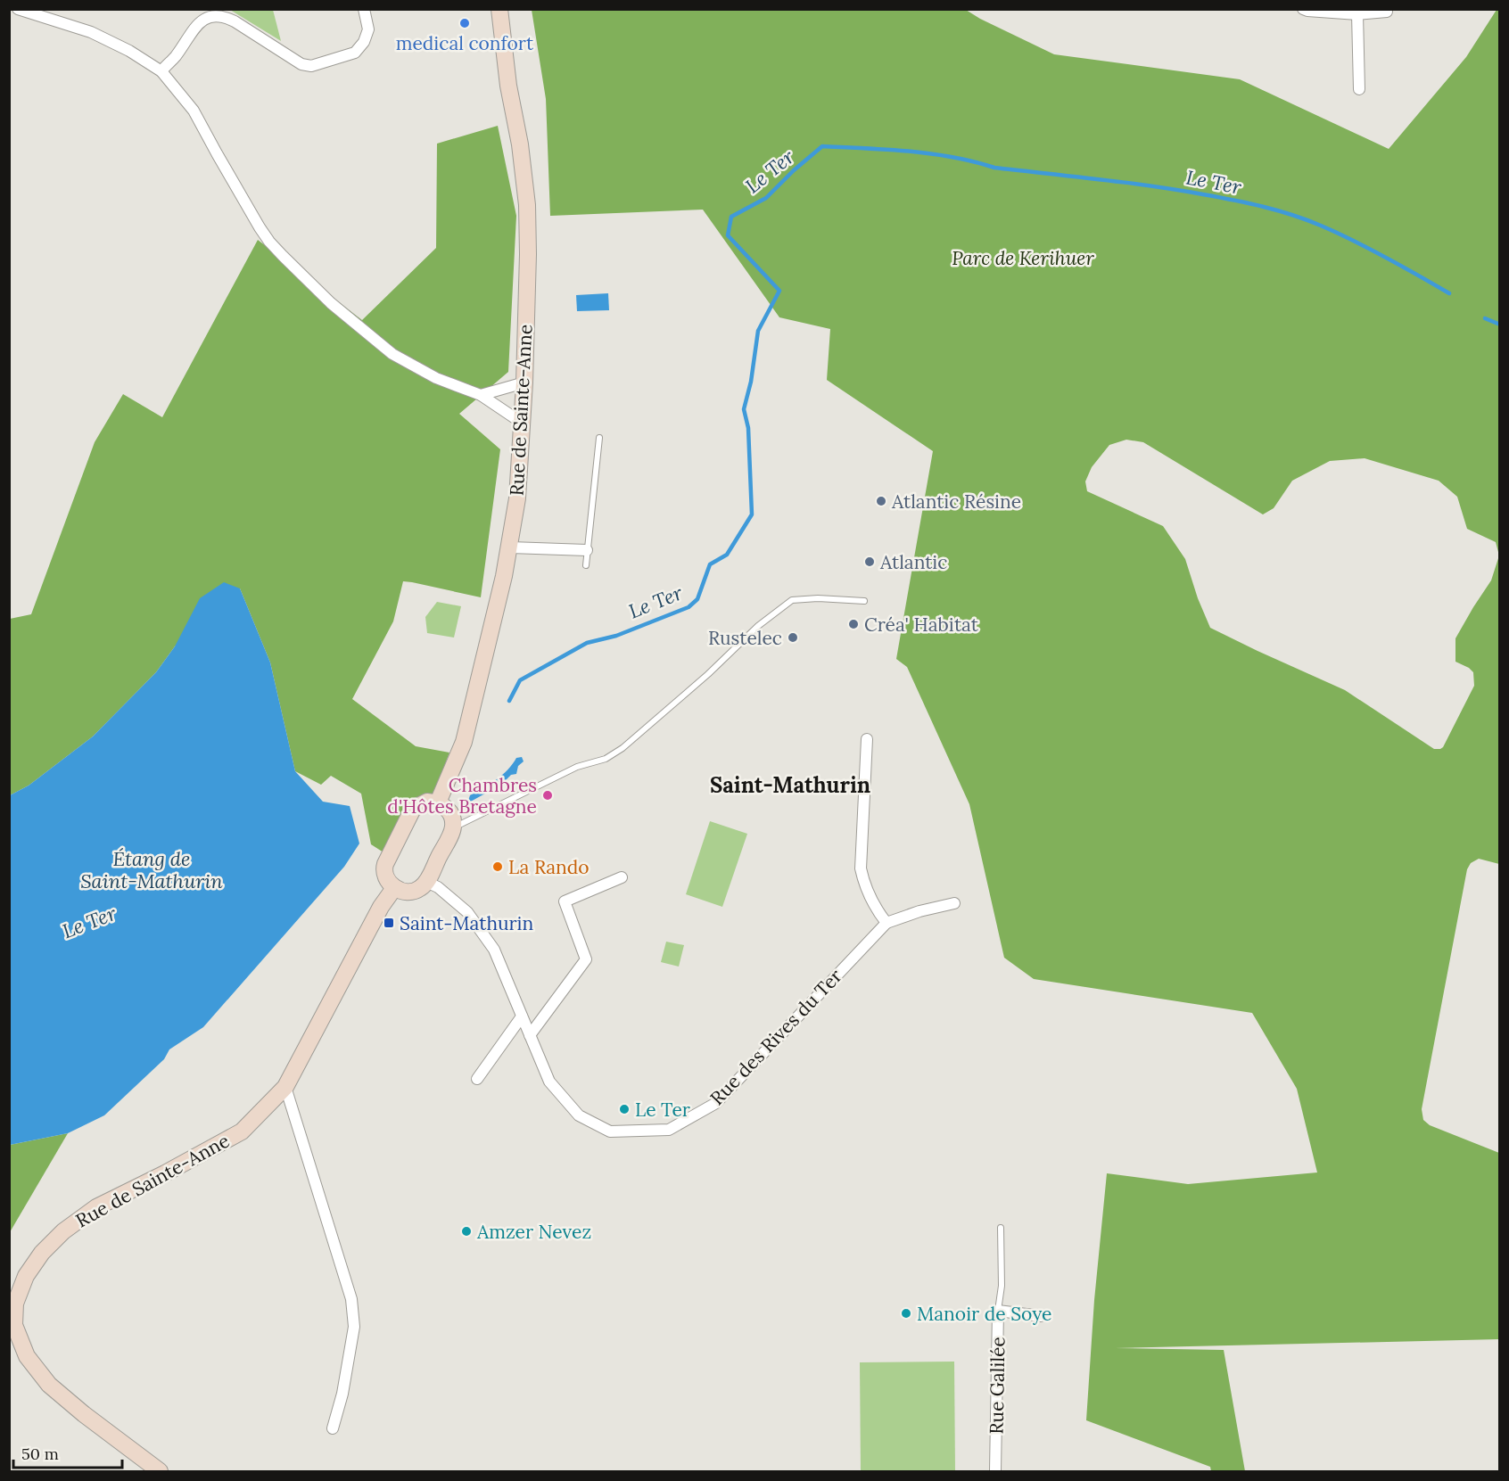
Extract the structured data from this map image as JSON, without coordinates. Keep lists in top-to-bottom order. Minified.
{"streets":{"street":["Rue de Sainte-Anne","Rue des Rives du Ter","Rue Galilée"]},"districts":["Saint-Mathurin"],"water":["Le Ter","Étang de Saint-Mathurin"],"parks":["Parc de Kerihuer"],"places":{"other":["medical confort","Atlantic Résine","Atlantic","Créa' Habitat","Rustelec","Chambres d'Hôtes Bretagne","La Rando","Le Ter","Amzer Nevez","Manoir de Soye"],"transit":["Saint-Mathurin"]},"scale_bar":"50 m"}
